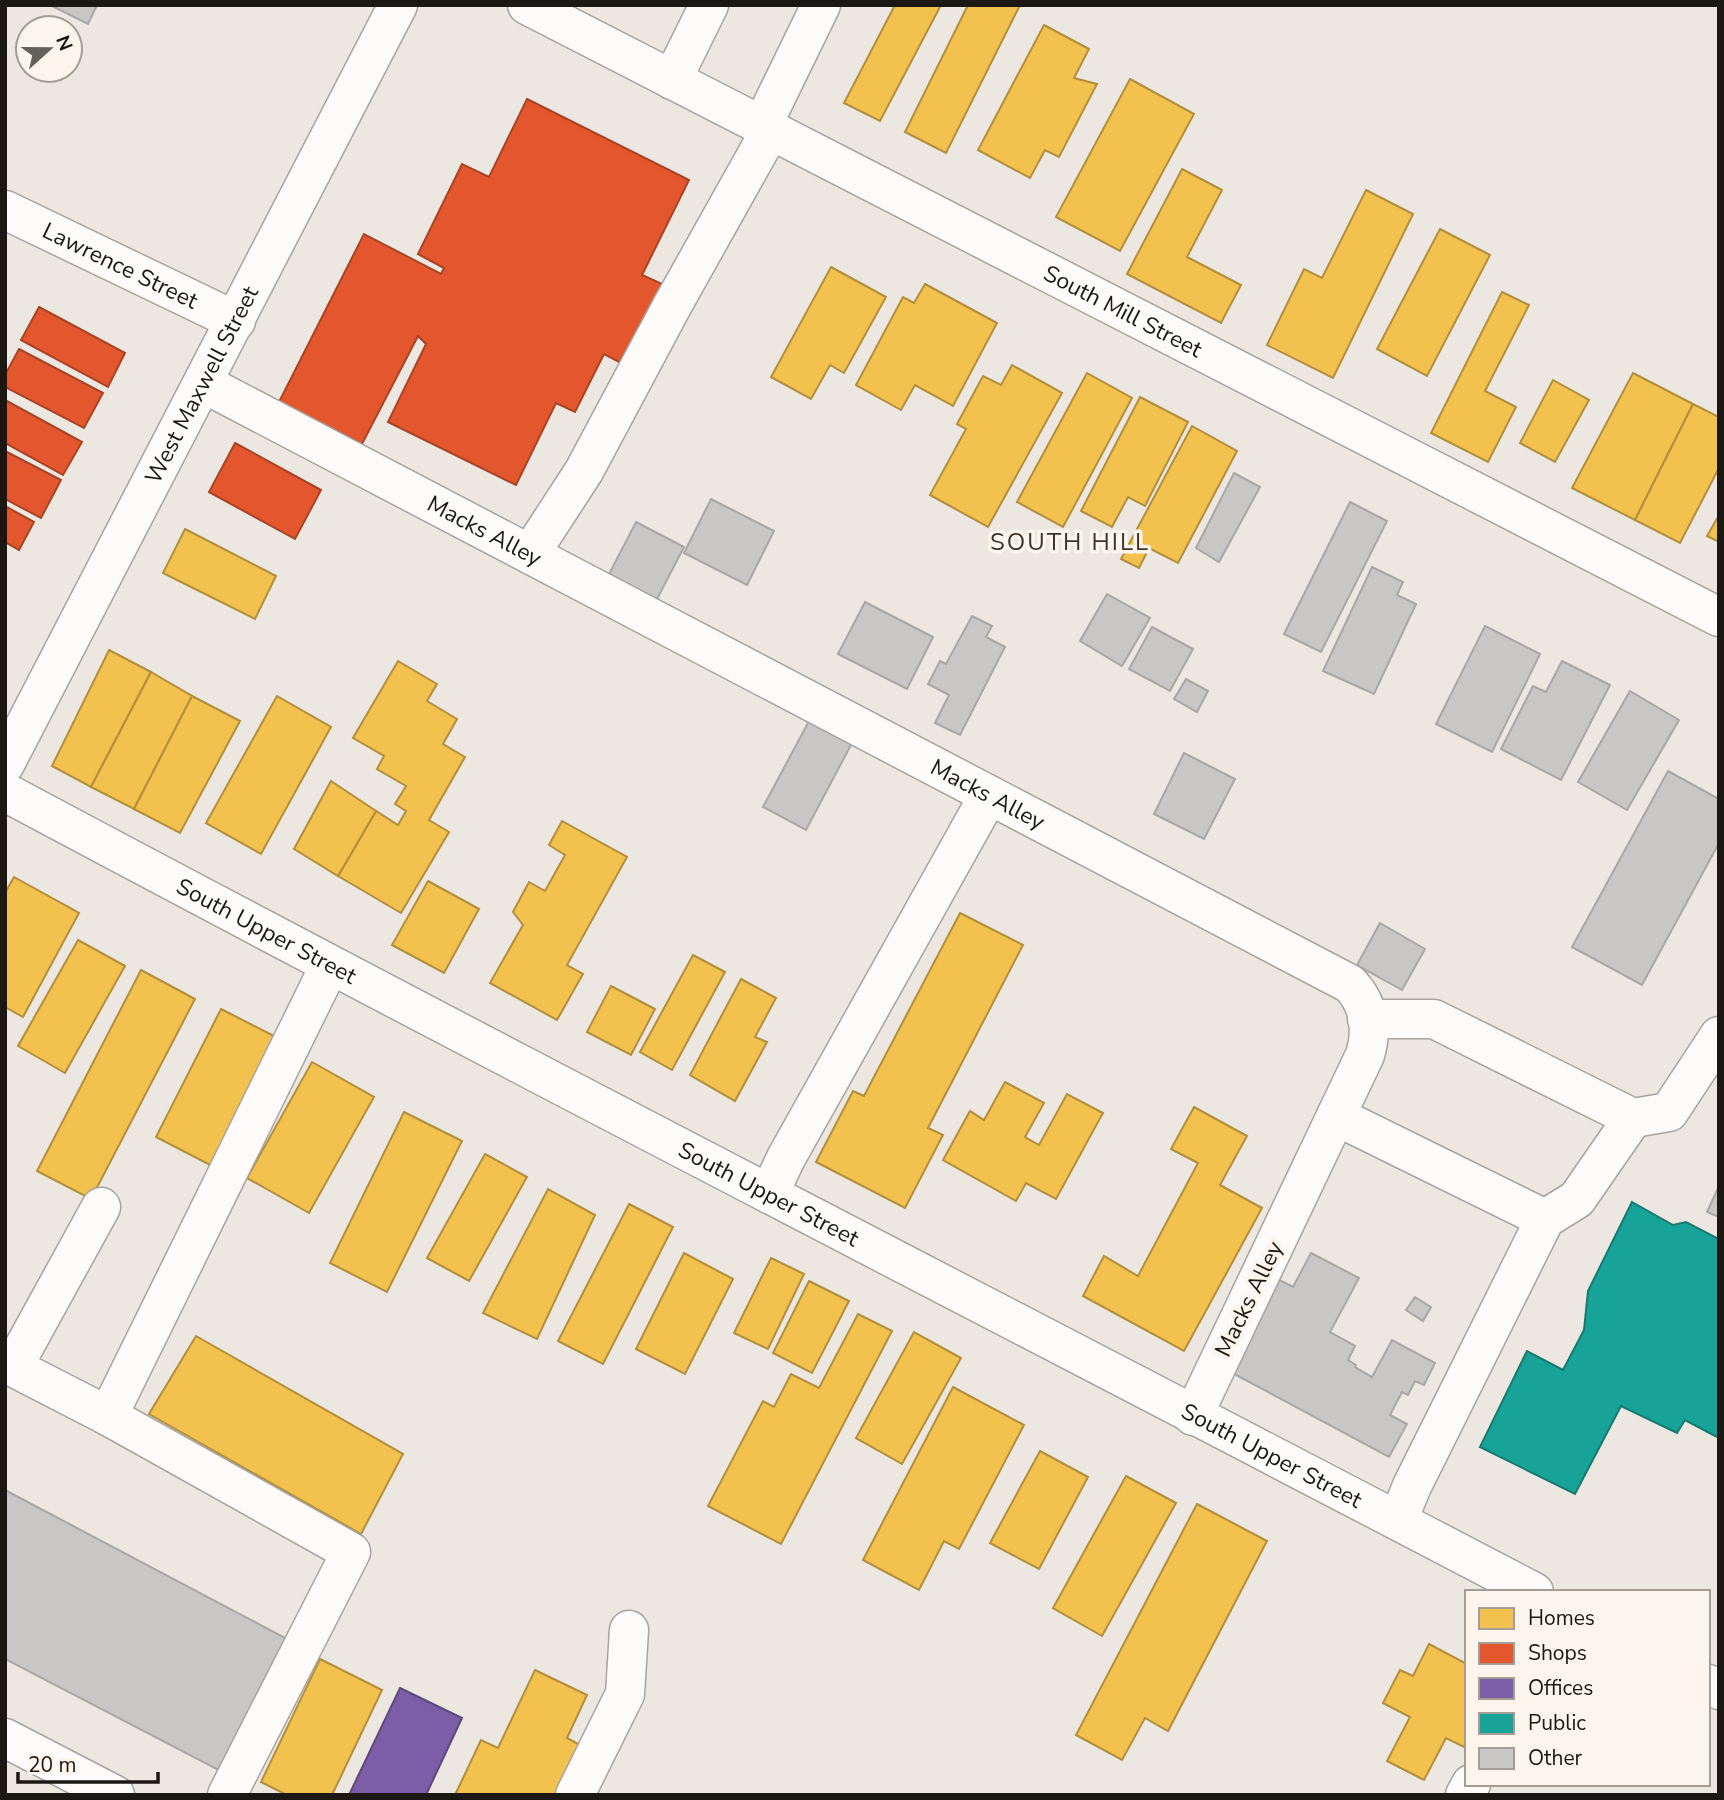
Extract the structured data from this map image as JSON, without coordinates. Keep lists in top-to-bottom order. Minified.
{"streets":{"street":["Lawrence Street","South Mill Street","West Maxwell Street","Macks Alley","South Upper Street"]},"crossings":[["Lawrence Street","West Maxwell Street"],["West Maxwell Street","Macks Alley"],["Macks Alley","South Upper Street"]],"districts":["SOUTH HILL"],"legend":["Homes","Shops","Offices","Public","Other"],"scale_bar":"20 m","north":"right"}
